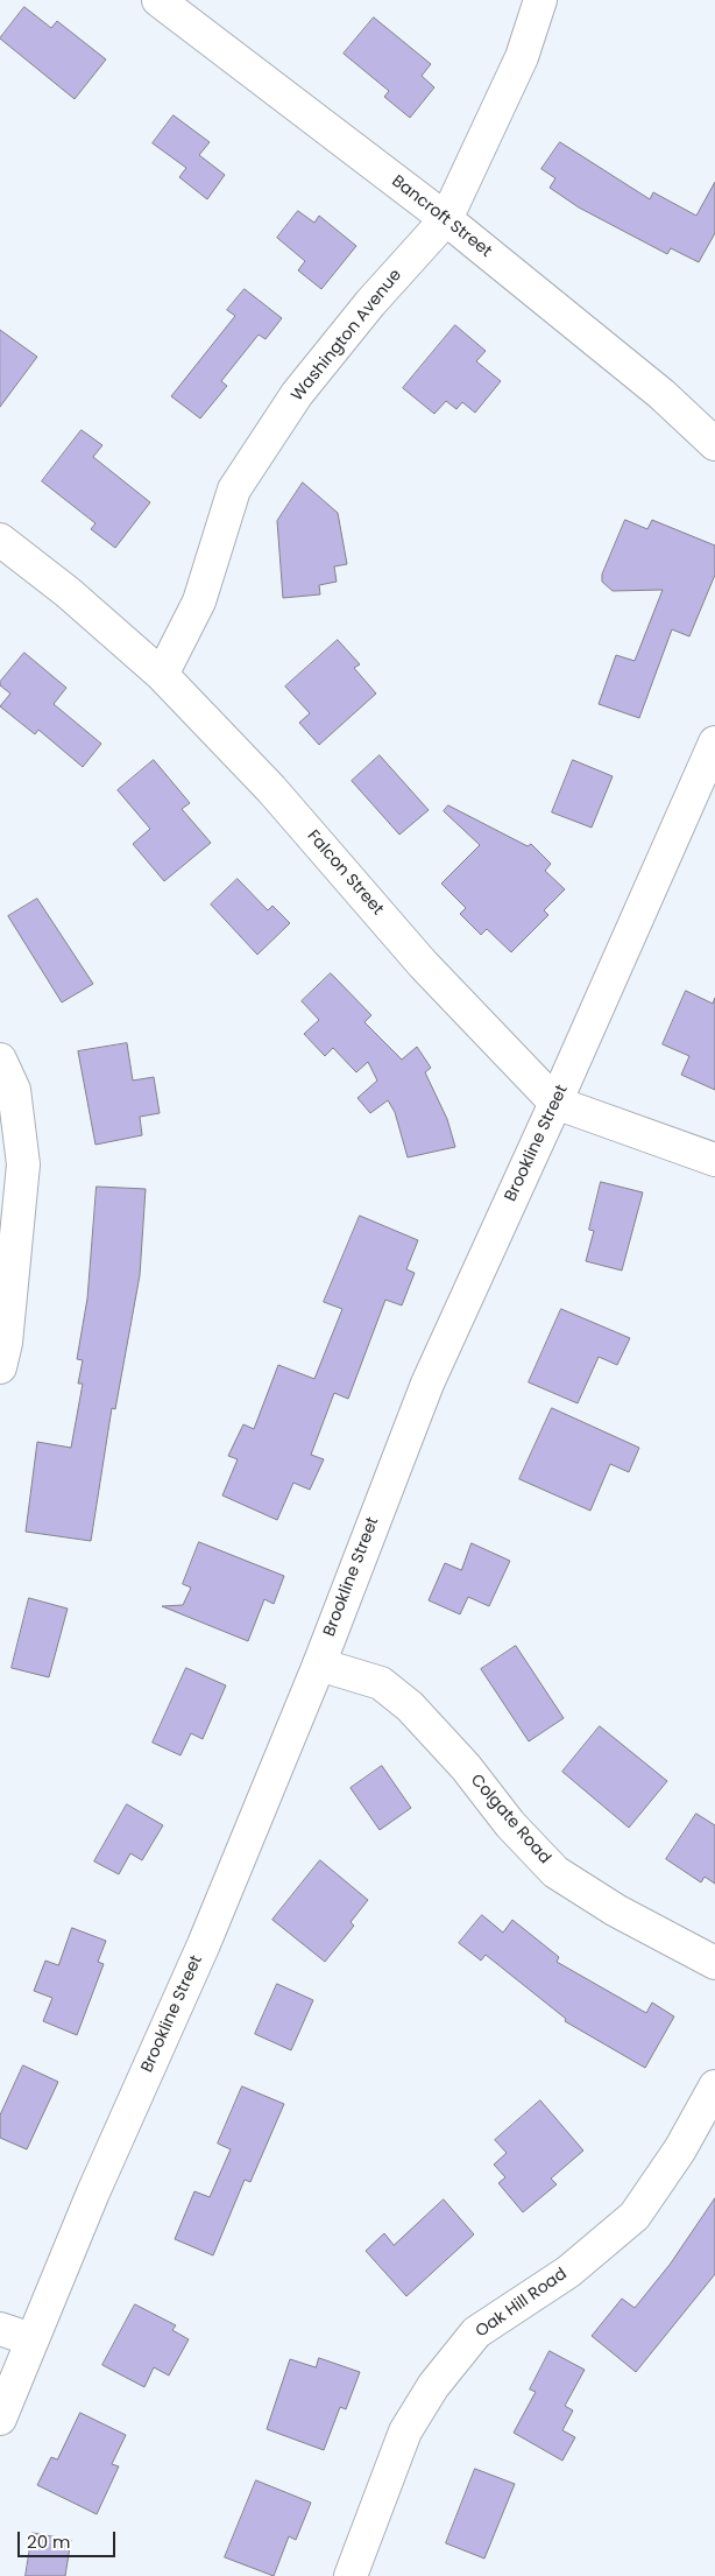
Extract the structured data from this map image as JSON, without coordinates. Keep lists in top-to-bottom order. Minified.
{"streets":{"street":["Bancroft Street","Washington Avenue","Falcon Street","Brookline Street","Colgate Road","Oak Hill Road"]},"crossings":[["Bancroft Street","Washington Avenue"],["Washington Avenue","Falcon Street"],["Falcon Street","Brookline Street"],["Brookline Street","Colgate Road"]],"scale_bar":"20 m"}
